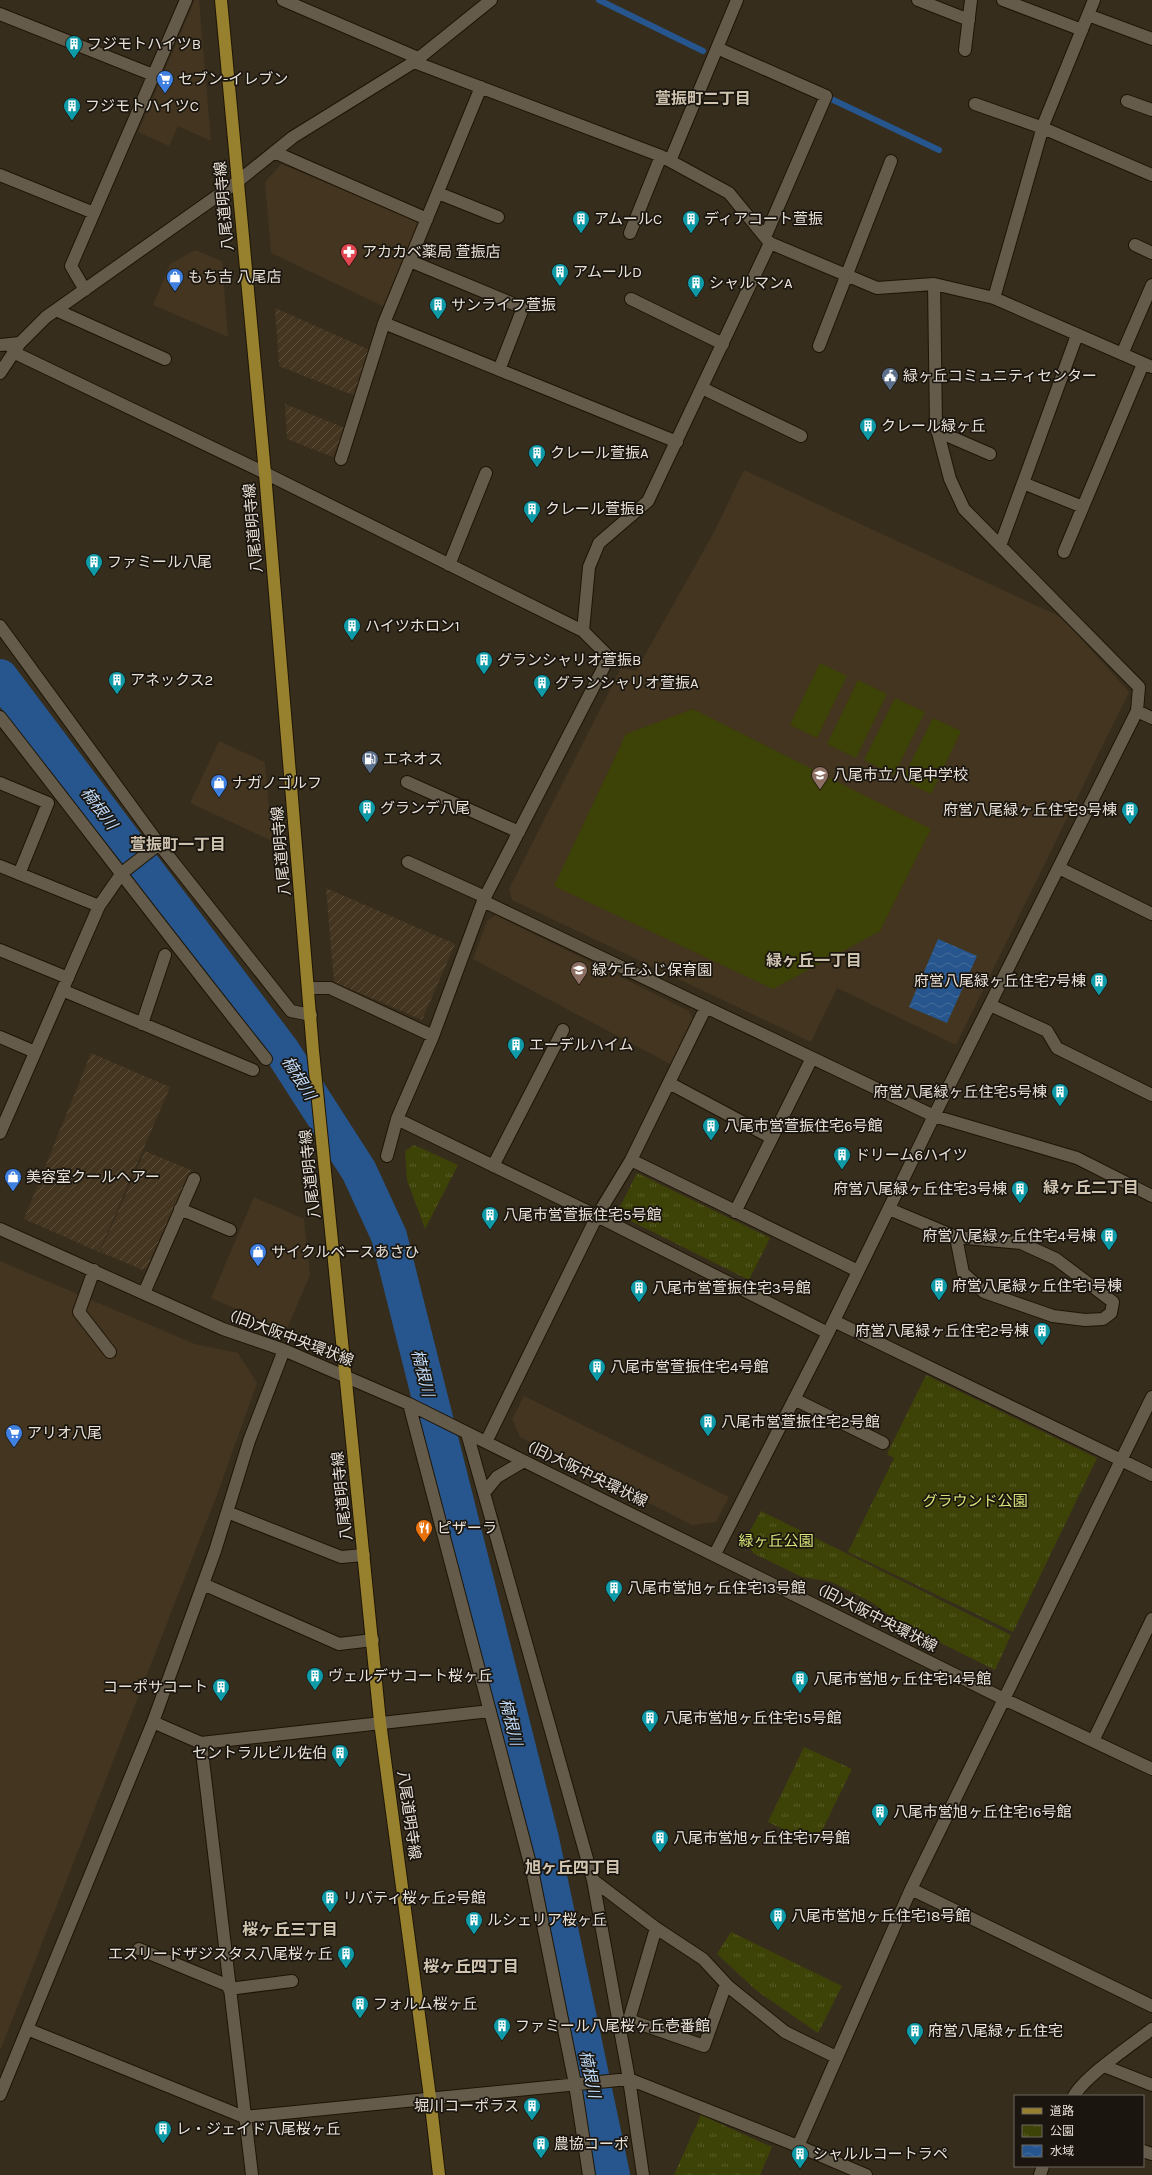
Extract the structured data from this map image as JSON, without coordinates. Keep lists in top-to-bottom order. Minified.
{"streets":{"main road":["八尾道明寺線"],"street":["(旧)大阪中央環状線"]},"crossings":[["八尾道明寺線","(旧)大阪中央環状線"]],"districts":["萱振町二丁目","萱振町一丁目","緑ヶ丘一丁目","緑ヶ丘二丁目","旭ヶ丘四丁目","桜ヶ丘三丁目","桜ヶ丘四丁目"],"water":["楠根川"],"parks":["グラウンド公園","緑ヶ丘公園"],"places":{"building":["フジモトハイツB","フジモトハイツC","アムールC","ディアコート萱振","アムールD","シャルマンA","サンライフ萱振","クレール緑ヶ丘","クレール萱振A","クレール萱振B","ファミール八尾","ハイツホロン1","グランシャリオ萱振B","アネックス2","グランシャリオ萱振A","グランデ八尾","府営八尾緑ヶ丘住宅9号棟","府営八尾緑ヶ丘住宅7号棟","エーデルハイム","府営八尾緑ヶ丘住宅5号棟","八尾市営萱振住宅6号館","ドリーム6ハイツ","府営八尾緑ヶ丘住宅3号棟","八尾市営萱振住宅5号館","府営八尾緑ヶ丘住宅4号棟","府営八尾緑ヶ丘住宅1号棟","八尾市営萱振住宅3号館","府営八尾緑ヶ丘住宅2号棟","八尾市営萱振住宅4号館","八尾市営萱振住宅2号館","八尾市営旭ヶ丘住宅13号館","ヴェルデサコート桜ヶ丘","八尾市営旭ヶ丘住宅14号館","コーポサコート","八尾市営旭ヶ丘住宅15号館","セントラルビル佐伯","八尾市営旭ヶ丘住宅16号館","八尾市営旭ヶ丘住宅17号館","リバティ桜ヶ丘2号館","八尾市営旭ヶ丘住宅18号館","ルシェリア桜ヶ丘","エスリードザジスタス八尾桜ヶ丘","フォルム桜ヶ丘","ファミール八尾桜ヶ丘壱番館","府営八尾緑ヶ丘住宅","堀川コーポラス","レ・ジェイド八尾桜ヶ丘","農協コーポ","シャルルコートラペ"],"supermarket":["セブン-イレブン","アリオ八尾"],"pharmacy":["アカカベ薬局 萱振店"],"shop":["もち吉 八尾店","ナガノゴルフ","美容室クールヘアー","サイクルベースあさひ"],"public building":["緑ヶ丘コミュニティセンター"],"fuel station":["エネオス"],"school or university":["八尾市立八尾中学校","緑ケ丘ふじ保育園"],"restaurant":["ピザーラ"]},"legend":["道路","公園","水域"]}
